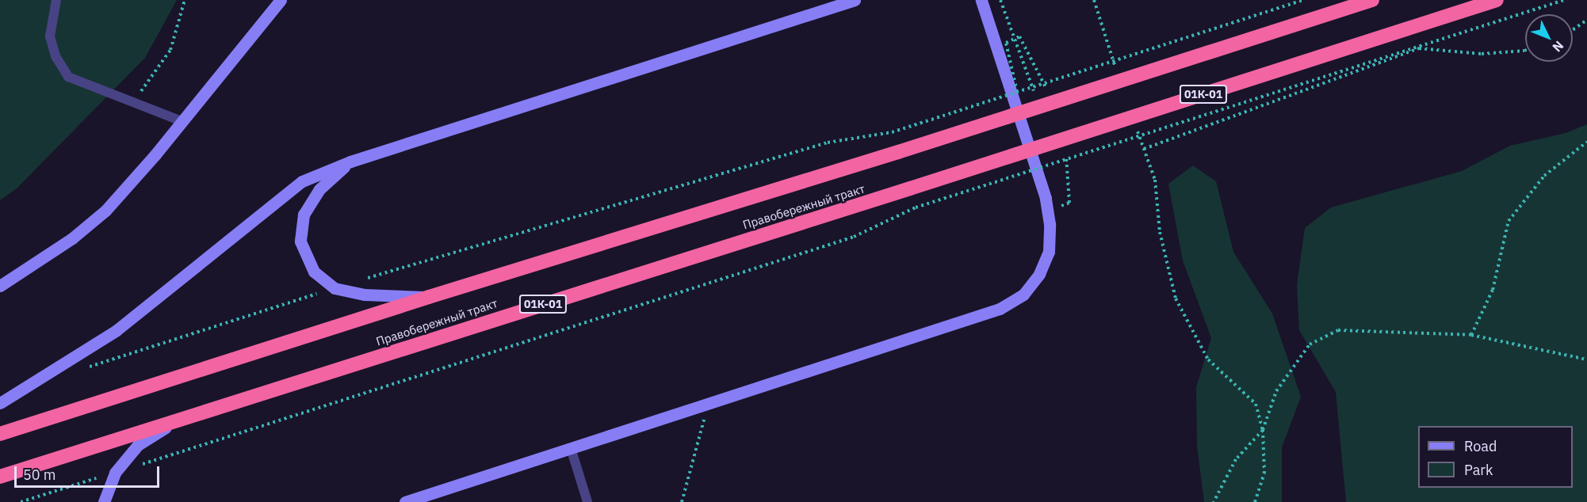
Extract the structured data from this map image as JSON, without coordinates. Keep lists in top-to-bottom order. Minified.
{"streets":{"highway":["01К-01","Правобережный тракт"]},"legend":["Road","Park"],"scale_bar":"50 m","north":"bottom right"}
